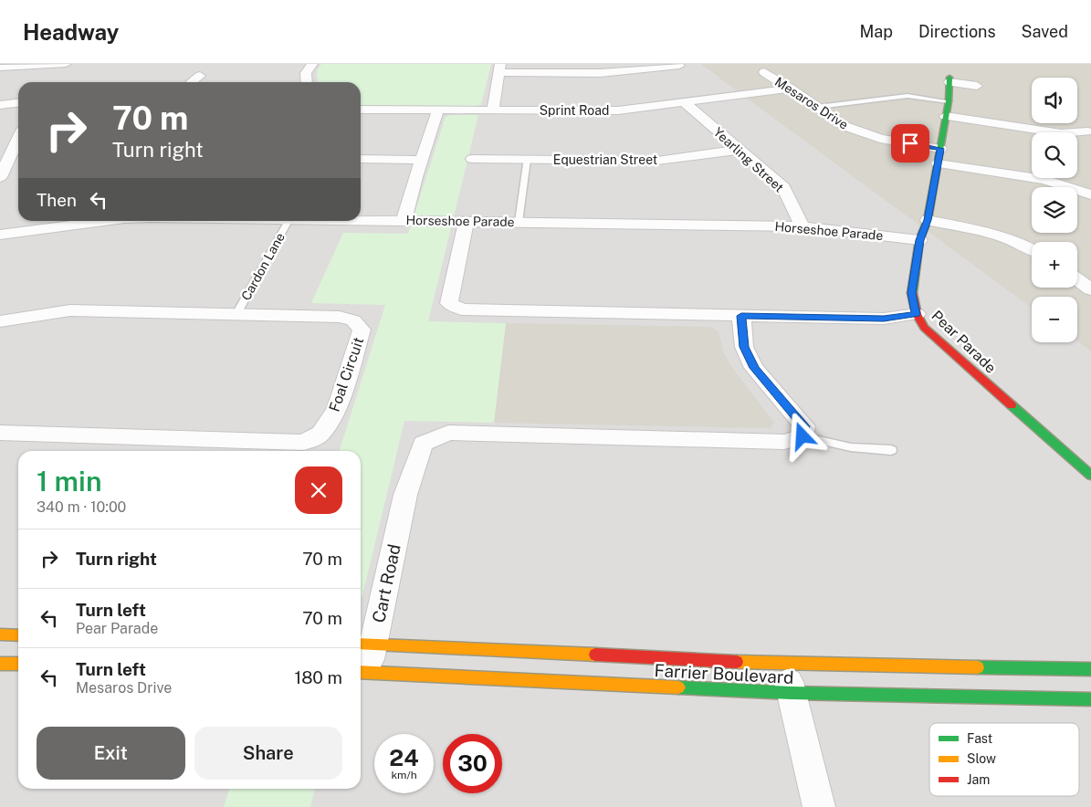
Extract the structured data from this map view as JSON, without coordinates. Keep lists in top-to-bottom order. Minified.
{"streets":{"street":["Mesaros Drive","Sprint Road","Equestrian Street","Yearling Street","Horseshoe Parade","Pear Parade","Foal Circuit","Cart Road","Farrier Boulevard"],"lane":["Cardon Lane"]},"crossings":[["Mesaros Drive","Sprint Road"],["Mesaros Drive","Pear Parade"],["Sprint Road","Yearling Street"],["Equestrian Street","Yearling Street"],["Yearling Street","Horseshoe Parade"],["Horseshoe Parade","Pear Parade"],["Cardon Lane","Foal Circuit"],["Cart Road","Farrier Boulevard"]],"legend":["Fast","Slow","Jam"],"page":{"header":"Headway","nav":["Map","Directions","Saved"],"map_buttons":["+","−"],"turn":["70 m","Turn right"],"then":"Then","heading":["1 min","340 m · 10:00"],"list":[{"name":"Turn right","value":"70 m"},{"name":"Turn left","note":"Pear Parade","value":"70 m"},{"name":"Turn left","note":"Mesaros Drive","value":"180 m"}],"buttons":["Exit","Share"],"speed":"24 km/h","limit":"30"}}
